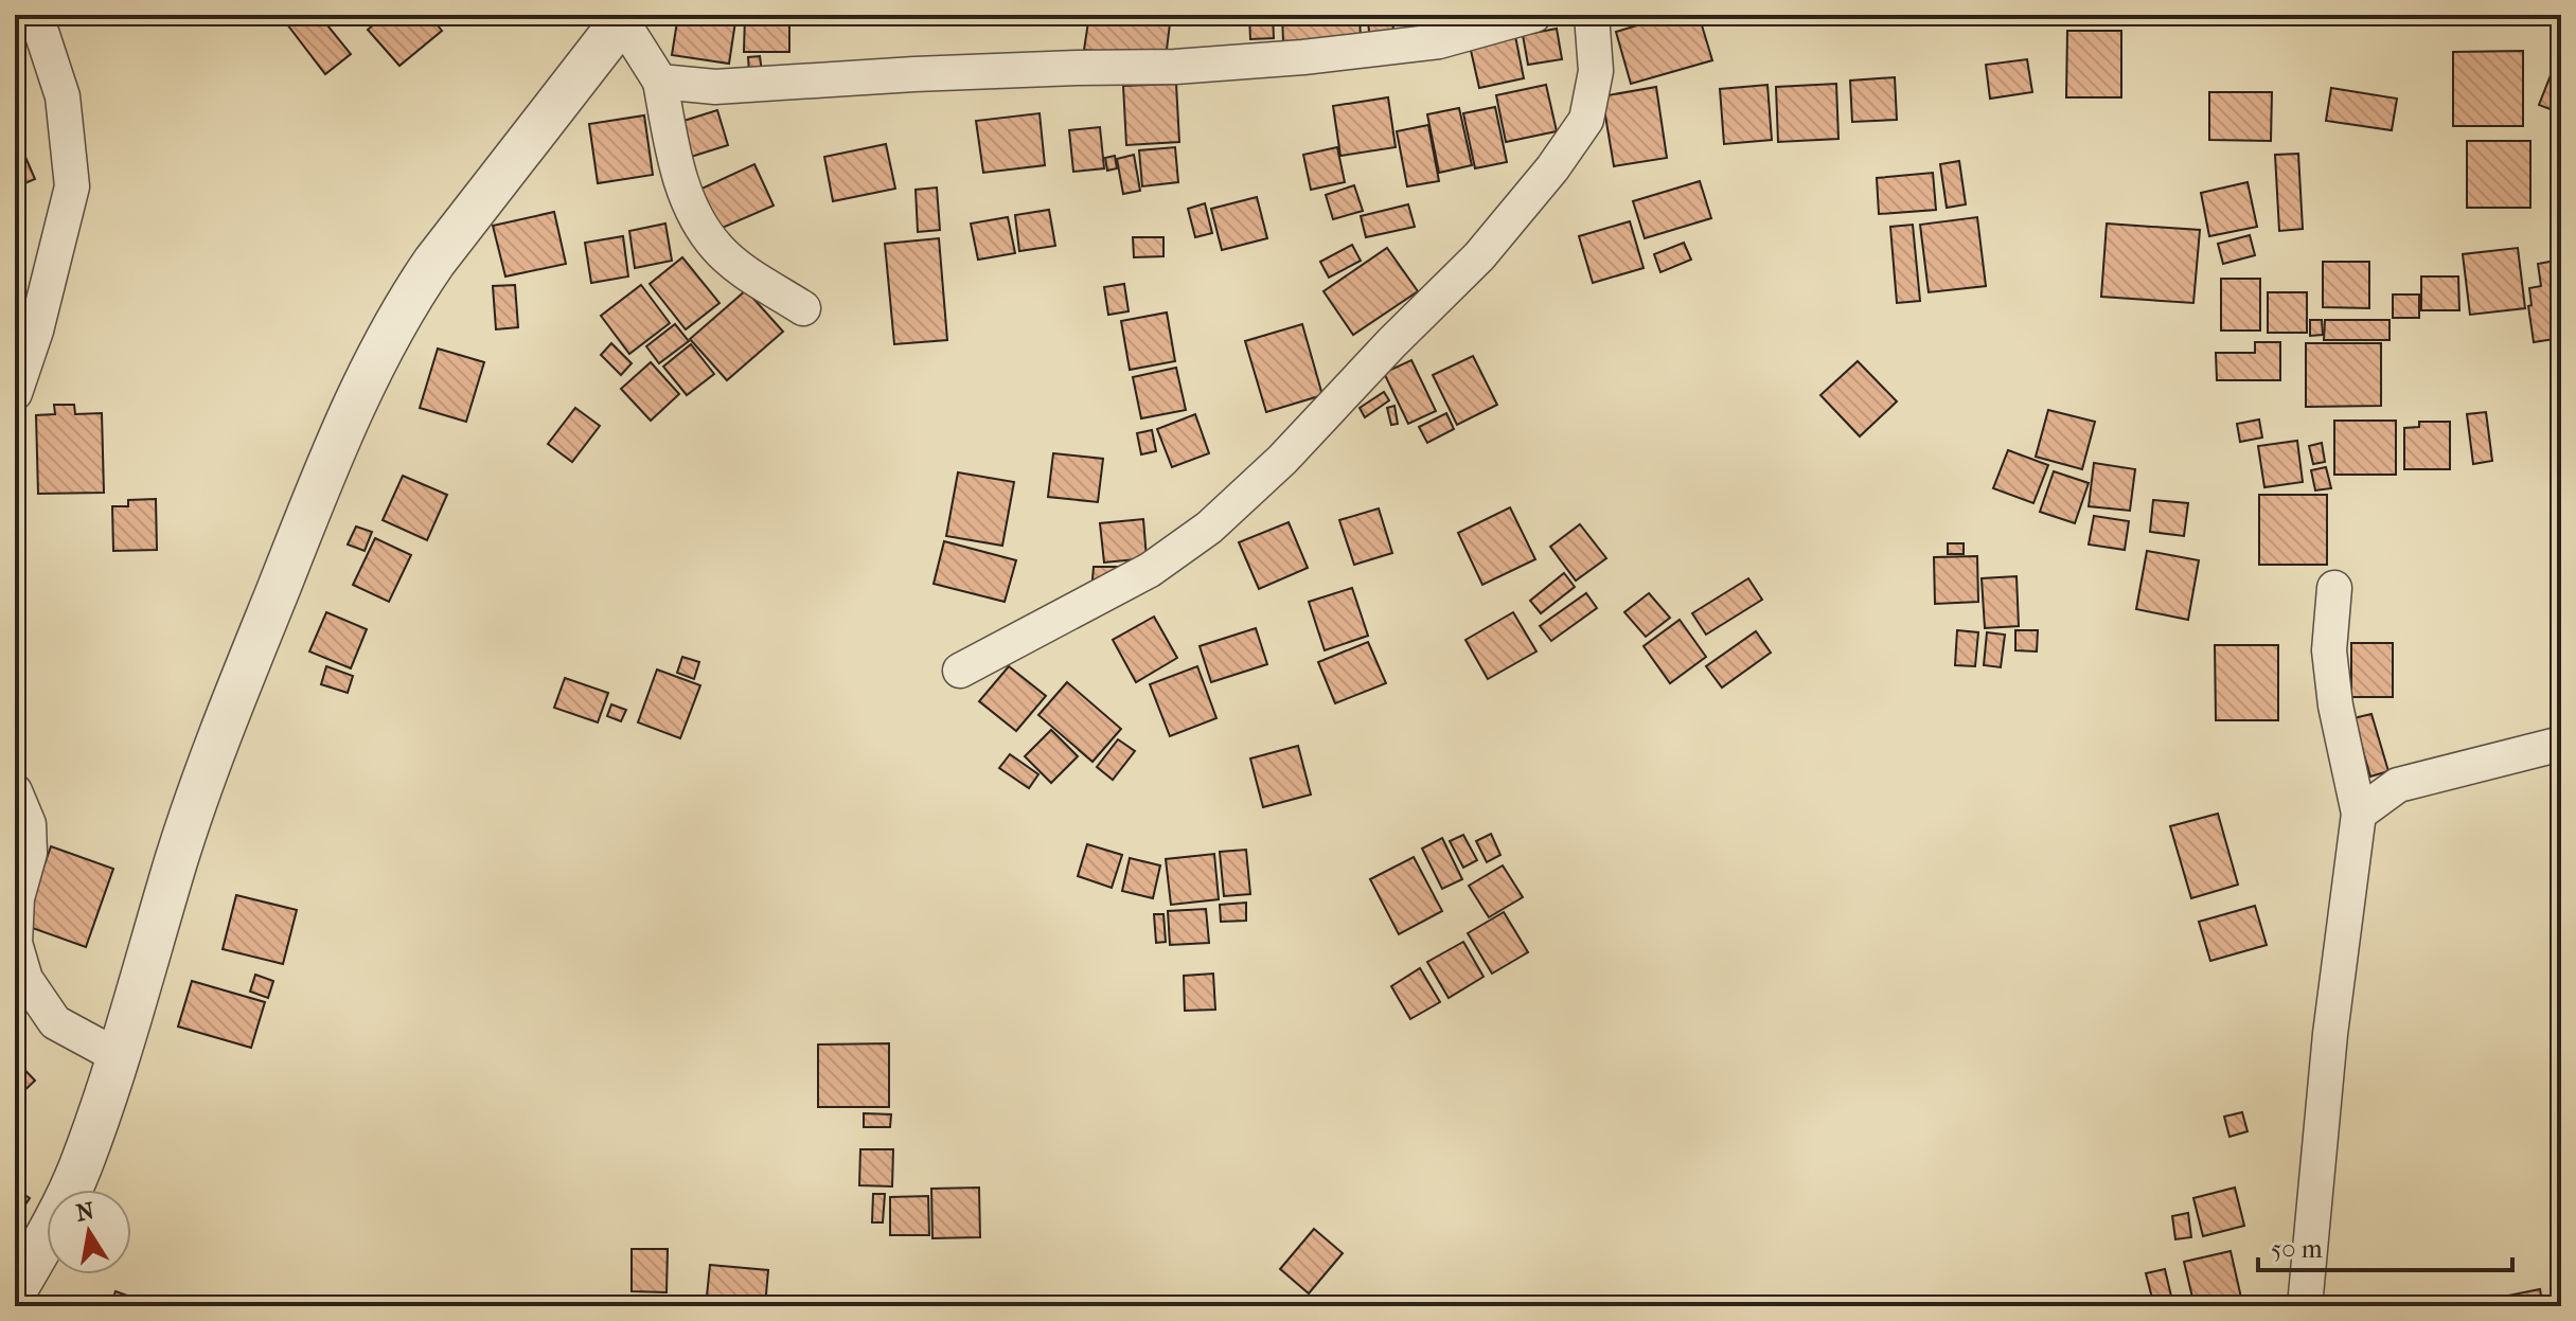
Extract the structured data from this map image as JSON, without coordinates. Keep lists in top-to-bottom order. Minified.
{"scale_bar":"50 m","north":"top"}
